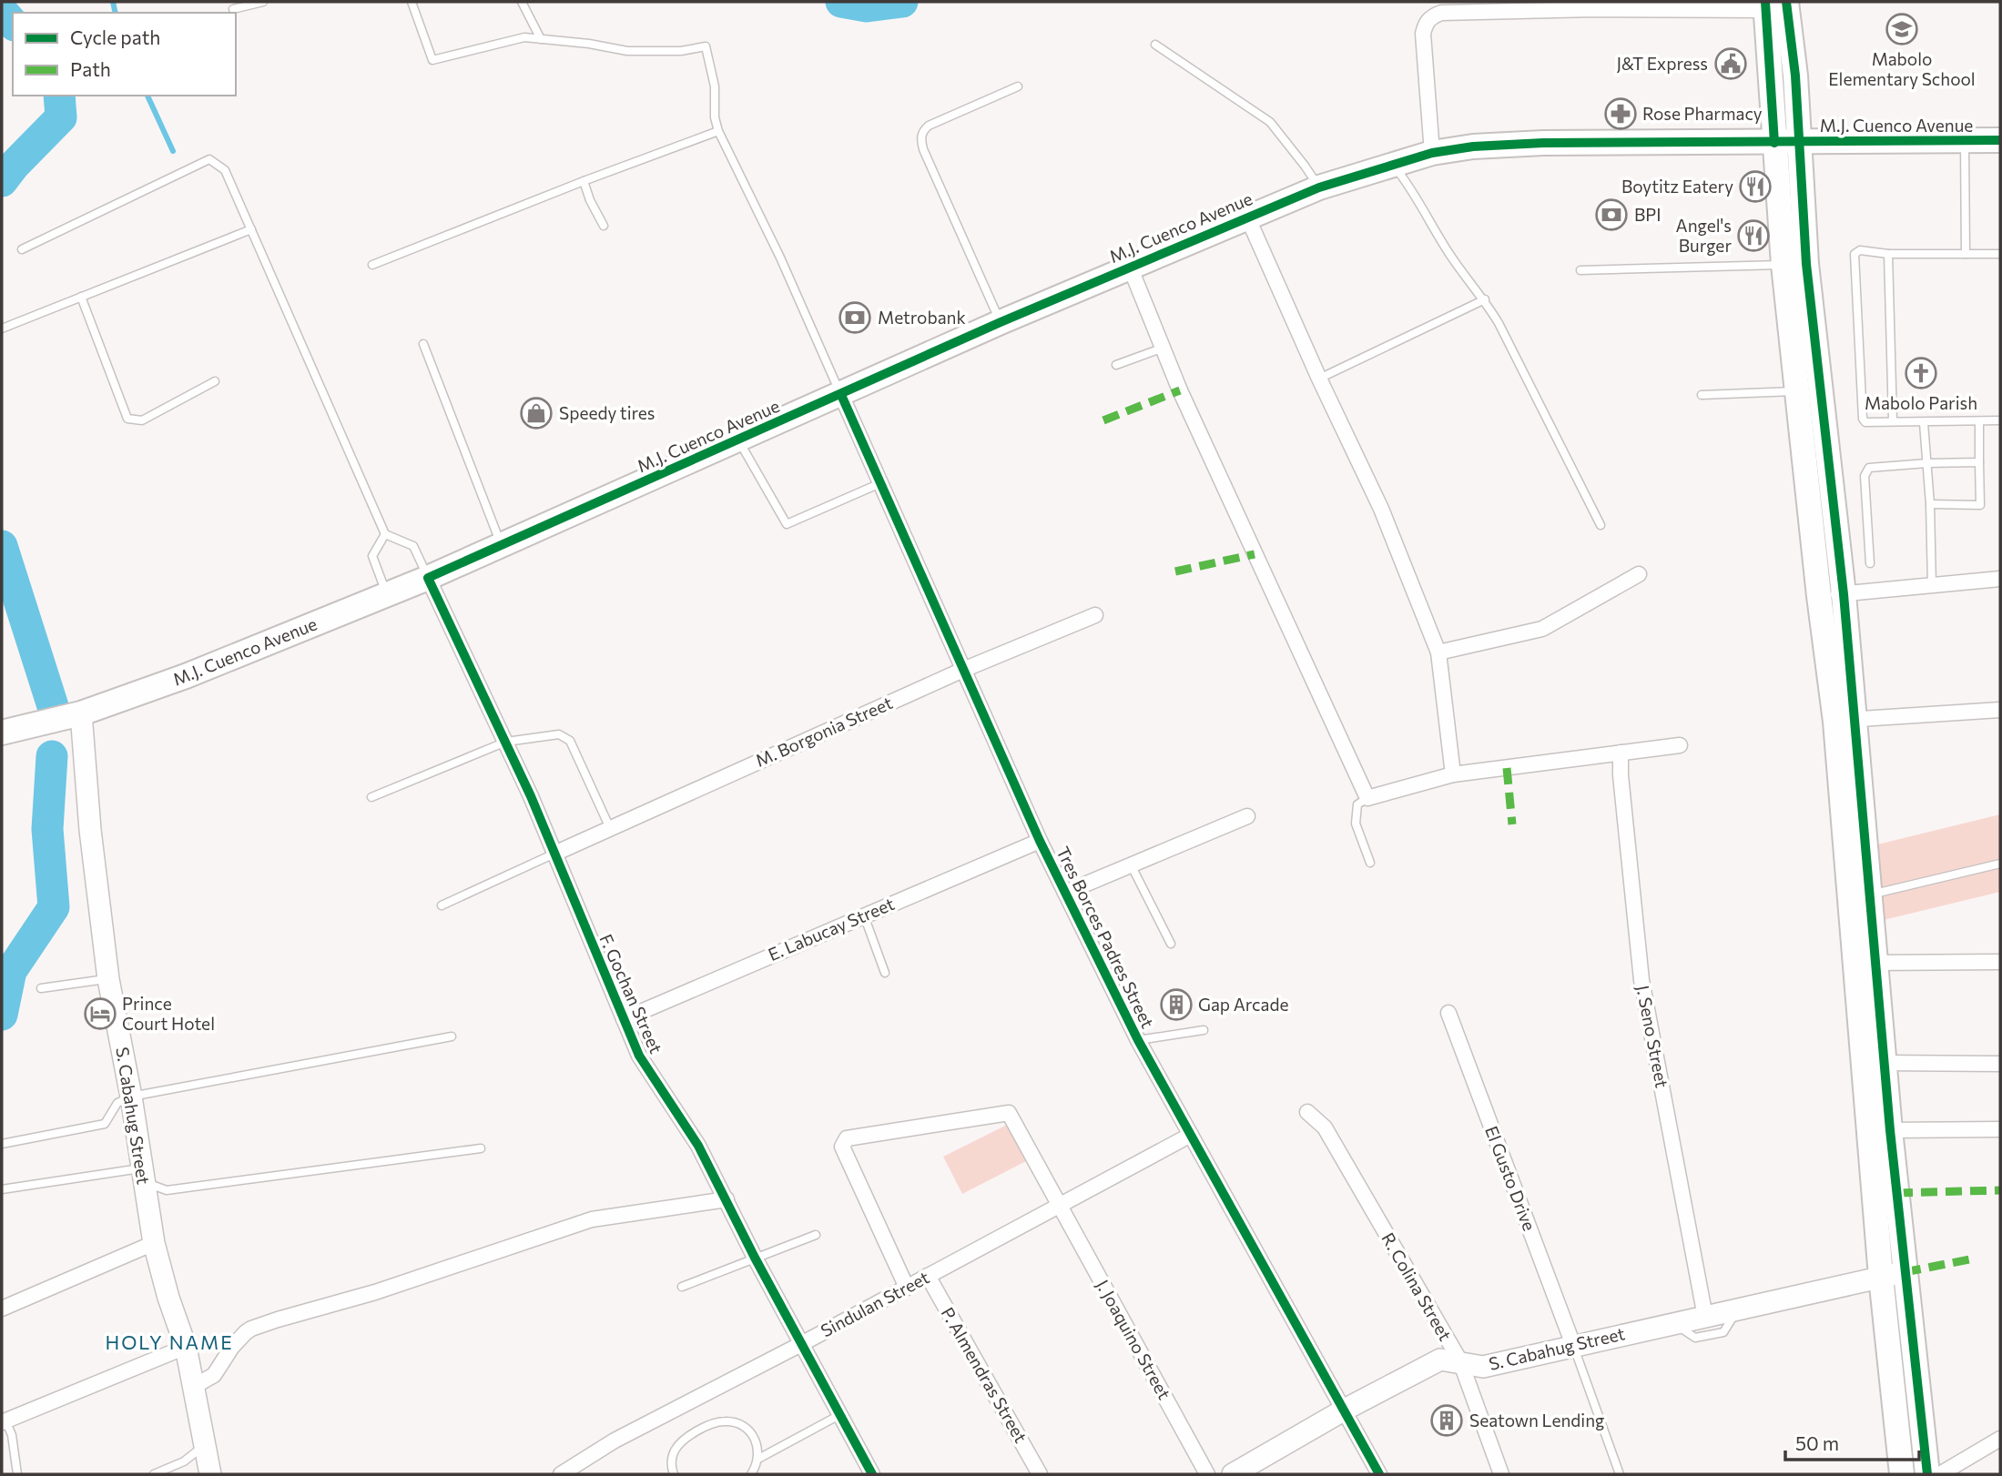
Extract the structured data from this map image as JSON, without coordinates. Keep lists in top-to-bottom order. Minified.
{"streets":{"main road":["M.J. Cuenco Avenue"],"street":["M. Borgonia Street","E. Labucay Street","Tres Borces Padres Street","F. Gochan Street","J. Seno Street","S. Cabahug Street","El Gusto Drive","R. Colina Street","Sindulan Street","J. Joaquino Street","P. Almendras Street"]},"crossings":[["M.J. Cuenco Avenue","Tres Borces Padres Street"],["M.J. Cuenco Avenue","F. Gochan Street"],["M.J. Cuenco Avenue","S. Cabahug Street"],["M. Borgonia Street","Tres Borces Padres Street"],["M. Borgonia Street","F. Gochan Street"],["E. Labucay Street","Tres Borces Padres Street"],["E. Labucay Street","F. Gochan Street"],["Tres Borces Padres Street","S. Cabahug Street"],["Tres Borces Padres Street","Sindulan Street"],["F. Gochan Street","Sindulan Street"],["J. Seno Street","S. Cabahug Street"],["S. Cabahug Street","El Gusto Drive"],["S. Cabahug Street","R. Colina Street"],["Sindulan Street","J. Joaquino Street"],["Sindulan Street","P. Almendras Street"]],"districts":["HOLY NAME"],"places":{"school or university":["Mabolo Elementary School"],"public building":["J&T Express"],"pharmacy":["Rose Pharmacy"],"restaurant":["Boytitz Eatery","Angel's Burger"],"bank":["BPI","Metrobank"],"church":["Mabolo Parish"],"shop":["Speedy tires"],"building":["Gap Arcade","Seatown Lending"],"hotel":["Prince Court Hotel"]},"legend":["Cycle path","Path"],"scale_bar":"50 m"}
